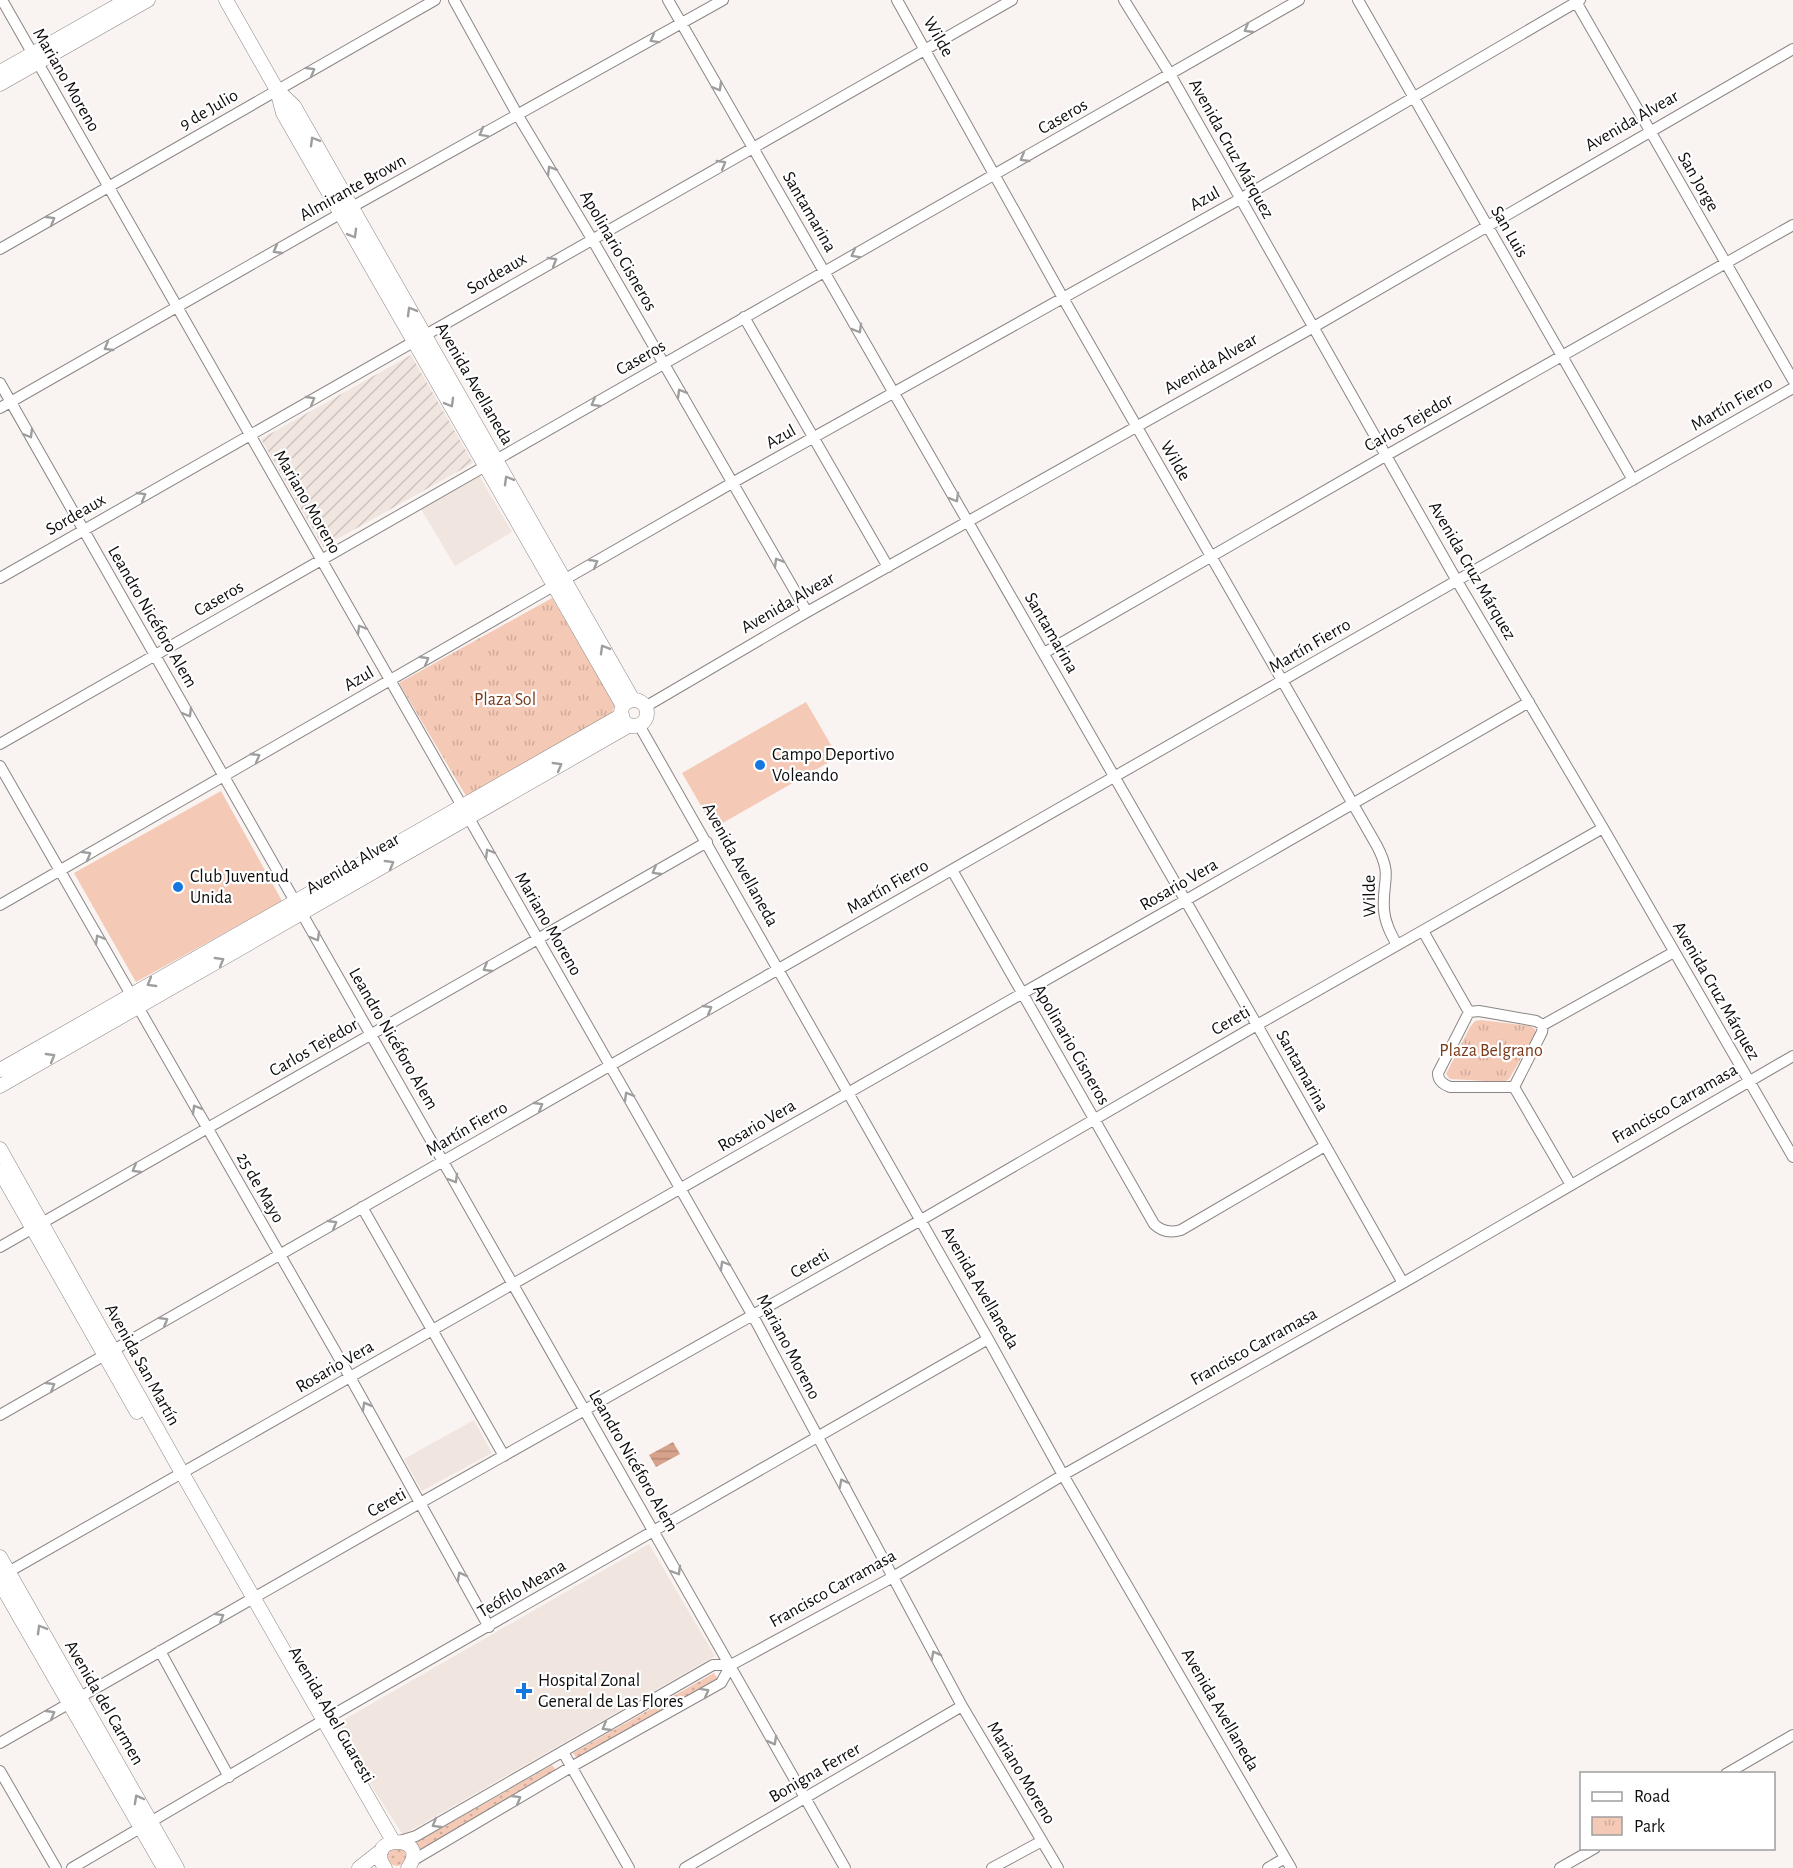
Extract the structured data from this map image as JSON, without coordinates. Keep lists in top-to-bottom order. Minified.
{"streets":{"main road":["Avenida Alvear","Avenida Avellaneda","Francisco Carramasa","Avenida San Martín","Avenida del Carmen","Avenida Abel Guaresti"],"street":["Wilde","Mariano Moreno","9 de Julio","Caseros","Avenida Cruz Márquez","San Jorge","Almirante Brown","Azul","Santamarina","San Luis","Apolinario Cisneros","Sordeaux","Martín Fierro","Carlos Tejedor","Leandro Nicéforo Alem","Rosario Vera","Cereti","25 de Mayo","Teófilo Meana","Bonigna Ferrer"]},"crossings":[["Wilde","Caseros"],["Wilde","Avenida Alvear"],["Wilde","Azul"],["Wilde","Sordeaux"],["Wilde","Martín Fierro"],["Wilde","Carlos Tejedor"],["Wilde","Rosario Vera"],["Wilde","Cereti"],["Mariano Moreno","9 de Julio"],["Mariano Moreno","Caseros"],["Mariano Moreno","Avenida Alvear"],["Mariano Moreno","Almirante Brown"],["Mariano Moreno","Azul"],["Mariano Moreno","Sordeaux"],["Mariano Moreno","Martín Fierro"],["Mariano Moreno","Carlos Tejedor"],["Mariano Moreno","Rosario Vera"],["Mariano Moreno","Cereti"],["Mariano Moreno","Francisco Carramasa"],["Mariano Moreno","Teófilo Meana"],["Mariano Moreno","Bonigna Ferrer"],["9 de Julio","Avenida Avellaneda"],["Caseros","Avenida Cruz Márquez"],["Caseros","Santamarina"],["Caseros","Apolinario Cisneros"],["Caseros","Avenida Avellaneda"],["Caseros","Leandro Nicéforo Alem"],["Avenida Alvear","Avenida Cruz Márquez"],["Avenida Alvear","San Jorge"],["Avenida Alvear","Santamarina"],["Avenida Alvear","San Luis"],["Avenida Alvear","Apolinario Cisneros"],["Avenida Alvear","Avenida Avellaneda"],["Avenida Alvear","Leandro Nicéforo Alem"],["Avenida Alvear","25 de Mayo"],["Avenida Cruz Márquez","Azul"],["Avenida Cruz Márquez","Martín Fierro"],["Avenida Cruz Márquez","Carlos Tejedor"],["Avenida Cruz Márquez","Rosario Vera"],["Avenida Cruz Márquez","Cereti"],["Avenida Cruz Márquez","Francisco Carramasa"],["San Jorge","Azul"],["San Jorge","Carlos Tejedor"],["Almirante Brown","Santamarina"],["Almirante Brown","Apolinario Cisneros"],["Almirante Brown","Avenida Avellaneda"],["Almirante Brown","Leandro Nicéforo Alem"],["Azul","Santamarina"],["Azul","San Luis"],["Azul","Apolinario Cisneros"],["Azul","Avenida Avellaneda"],["Azul","Leandro Nicéforo Alem"],["Azul","25 de Mayo"],["Santamarina","Apolinario Cisneros"],["Santamarina","Sordeaux"],["Santamarina","Martín Fierro"],["Santamarina","Carlos Tejedor"],["Santamarina","Rosario Vera"],["Santamarina","Cereti"],["Santamarina","Francisco Carramasa"],["San Luis","Martín Fierro"],["San Luis","Carlos Tejedor"],["Apolinario Cisneros","Sordeaux"],["Apolinario Cisneros","Martín Fierro"],["Apolinario Cisneros","Rosario Vera"],["Apolinario Cisneros","Cereti"],["Sordeaux","Avenida Avellaneda"],["Sordeaux","Leandro Nicéforo Alem"],["Avenida Avellaneda","Martín Fierro"],["Avenida Avellaneda","Carlos Tejedor"],["Avenida Avellaneda","Rosario Vera"],["Avenida Avellaneda","Cereti"],["Avenida Avellaneda","Francisco Carramasa"],["Avenida Avellaneda","Teófilo Meana"],["Martín Fierro","Leandro Nicéforo Alem"],["Martín Fierro","25 de Mayo"],["Martín Fierro","Avenida San Martín"],["Carlos Tejedor","Leandro Nicéforo Alem"],["Carlos Tejedor","25 de Mayo"],["Carlos Tejedor","Avenida San Martín"],["Leandro Nicéforo Alem","Rosario Vera"],["Leandro Nicéforo Alem","Cereti"],["Leandro Nicéforo Alem","Francisco Carramasa"],["Leandro Nicéforo Alem","Teófilo Meana"],["Leandro Nicéforo Alem","Bonigna Ferrer"],["Rosario Vera","25 de Mayo"],["Rosario Vera","Avenida San Martín"],["Rosario Vera","Avenida del Carmen"],["Cereti","25 de Mayo"],["Cereti","Avenida San Martín"],["Cereti","Avenida del Carmen"],["Cereti","Avenida Abel Guaresti"],["Francisco Carramasa","Avenida Abel Guaresti"],["25 de Mayo","Teófilo Meana"],["Avenida San Martín","Avenida Abel Guaresti"],["Teófilo Meana","Avenida del Carmen"],["Teófilo Meana","Avenida Abel Guaresti"]],"one_way":["Mariano Moreno","9 de Julio","Caseros","Almirante Brown","Azul","Sordeaux","Martín Fierro","Leandro Nicéforo Alem","25 de Mayo"],"parks":["Plaza Sol","Plaza Belgrano"],"places":{"other":["Campo Deportivo Voleando","Club Juventud Unida"],"health":["Hospital Zonal General de Las Flores"]},"legend":["Road","Park"]}
